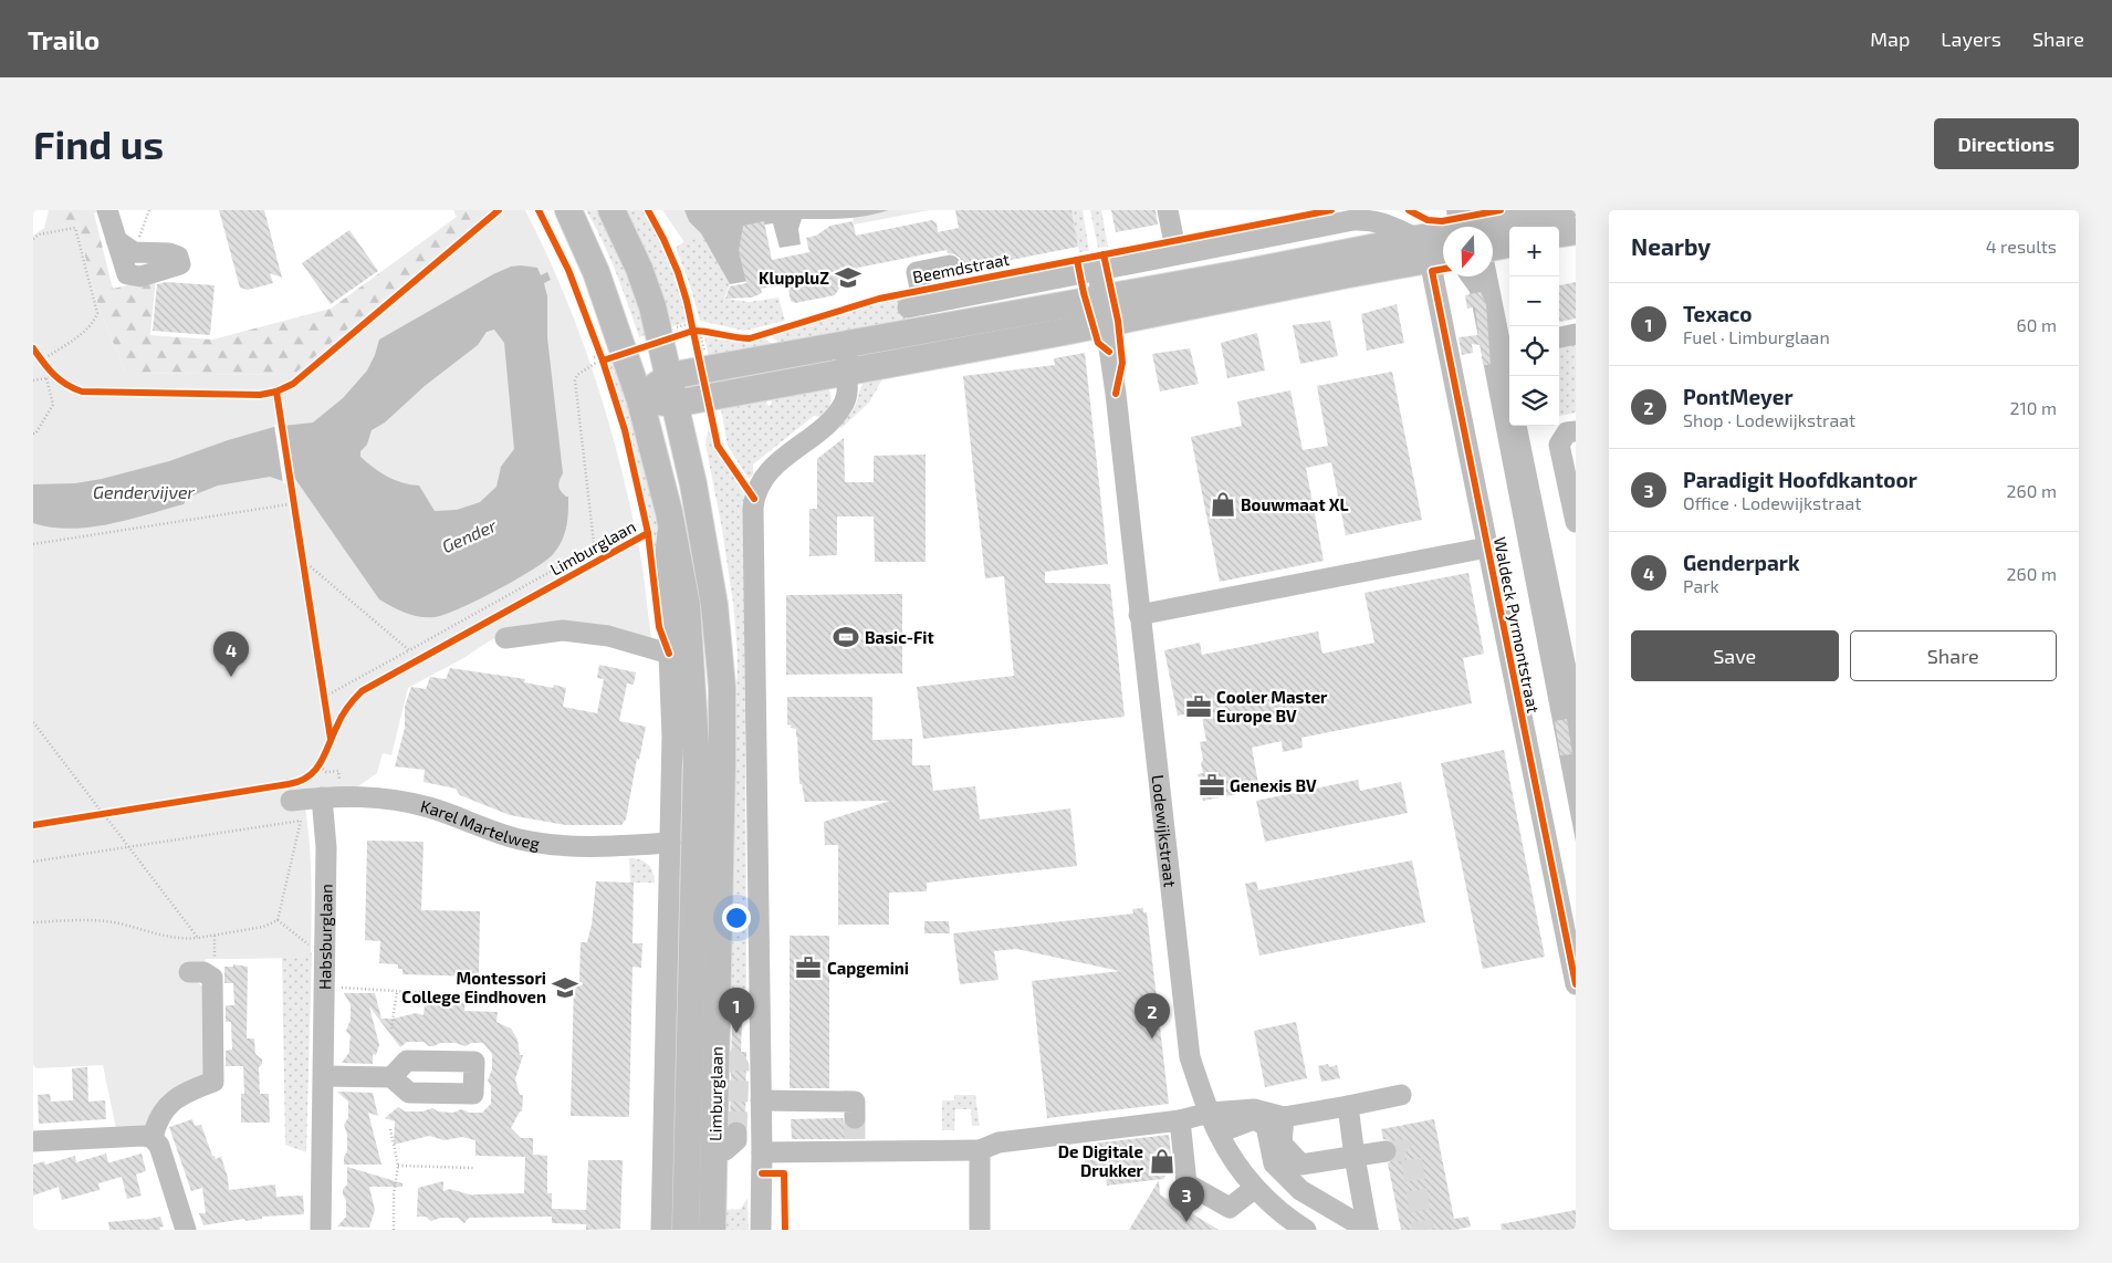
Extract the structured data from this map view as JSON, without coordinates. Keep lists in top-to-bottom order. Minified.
{"streets":{"main road":["Limburglaan"],"street":["Beemdstraat","Waldeck Pyrmontstraat","Karel Martelweg","Lodewijkstraat","Habsburglaan"]},"crossings":[["Beemdstraat","Waldeck Pyrmontstraat"],["Limburglaan","Karel Martelweg"],["Karel Martelweg","Habsburglaan"]],"water":["Gendervijver","Gender"],"places":{"school or university":["KluppluZ","Montessori College Eindhoven"],"shop":["Bouwmaat XL","De Digitale Drukker"],"sports":["Basic-Fit"],"office":["Cooler Master Europe BV","Genexis BV","Capgemini"]},"north":"bottom","page":{"header":"Trailo","nav":["Map","Layers","Share"],"buttons":["Directions",["Save","Share"]],"title":"Find us","heading":["Nearby","4 results"],"map_buttons":["+","−"],"list":[{"mark":"1","name":"Texaco","note":"Fuel · Limburglaan","value":"60 m"},{"mark":"2","name":"PontMeyer","note":"Shop · Lodewijkstraat","value":"210 m"},{"mark":"3","name":"Paradigit Hoofdkantoor","note":"Office · Lodewijkstraat","value":"260 m"},{"mark":"4","name":"Genderpark","note":"Park","value":"260 m"}],"pins":["4","1","2","3"]}}
